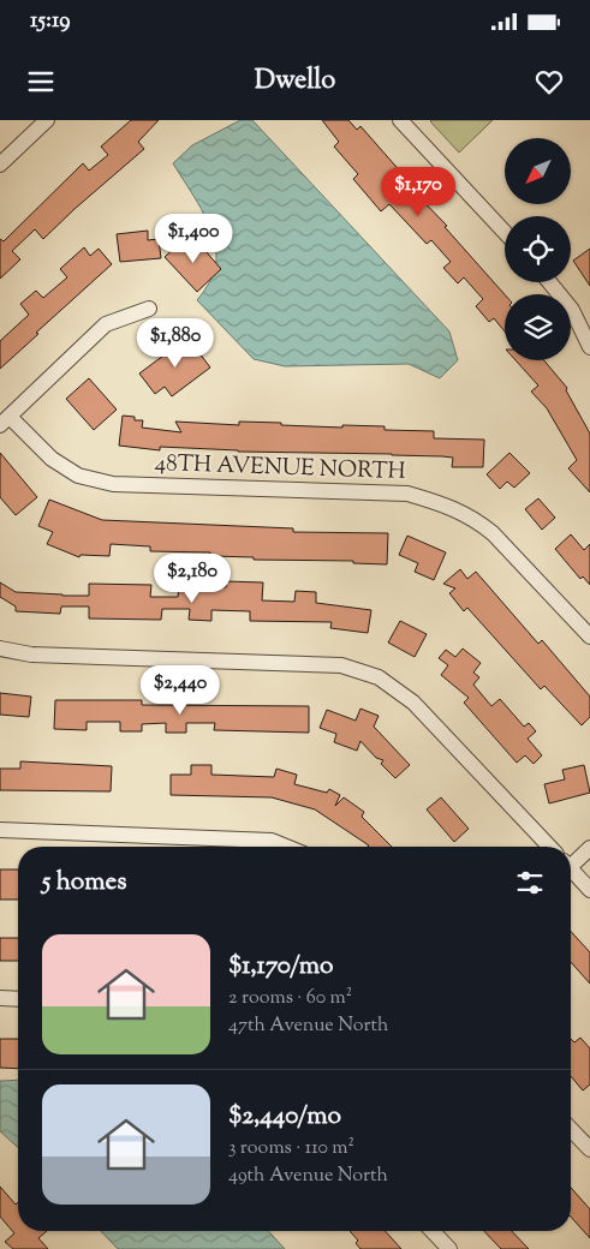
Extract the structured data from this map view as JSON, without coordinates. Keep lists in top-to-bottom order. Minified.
{"streets":{"street":["48TH AVENUE NORTH"]},"north":"bottom left","page":{"status":"15:19","header":"Dwello","price":["$1,170","$1,400","$1,880","$2,180","$2,440"],"heading":"5 homes","list":[{"name":"$1,170/mo","note":"2 rooms · 60 m² · 47th Avenue North"},{"name":"$2,440/mo","note":"3 rooms · 110 m² · 49th Avenue North"}]}}
